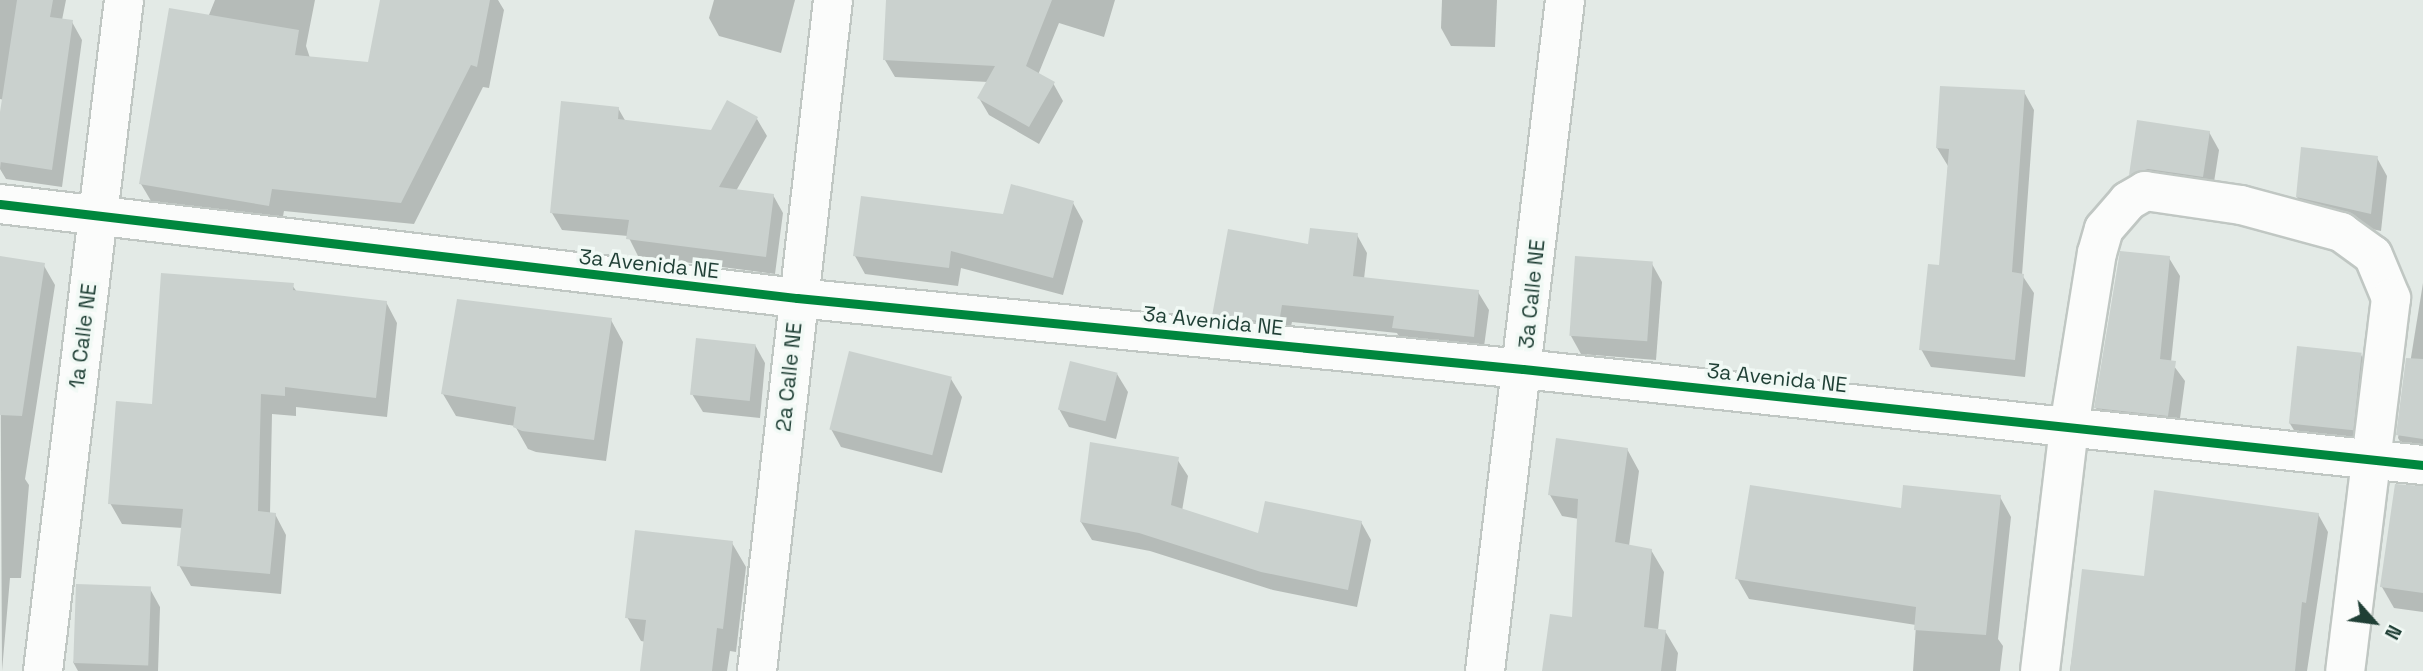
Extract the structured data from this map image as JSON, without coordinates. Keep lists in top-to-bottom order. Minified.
{"streets":{"street":["3a Avenida NE","3a Calle NE","1a Calle NE","2a Calle NE"]},"crossings":[["3a Avenida NE","3a Calle NE"],["3a Avenida NE","1a Calle NE"],["3a Avenida NE","2a Calle NE"]],"north":"bottom right"}
